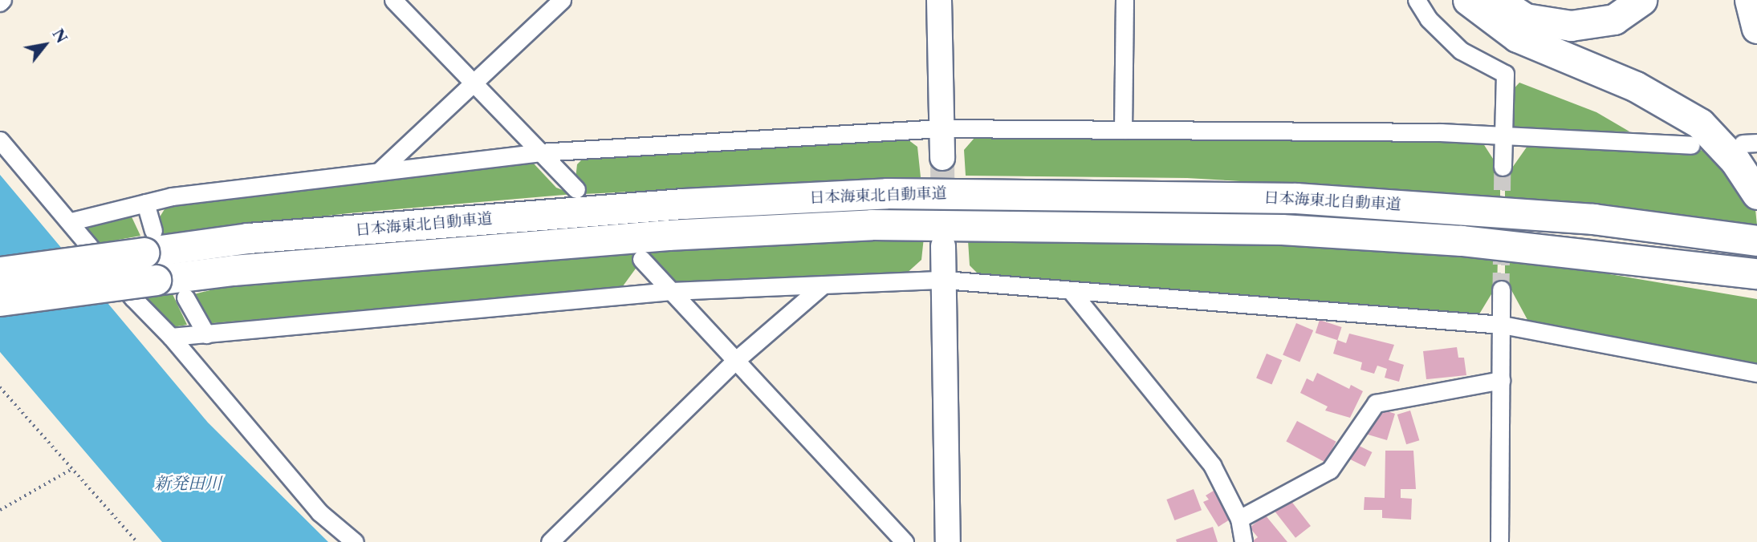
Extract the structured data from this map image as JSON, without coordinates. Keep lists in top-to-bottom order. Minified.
{"streets":{"highway":["日本海東北自動車道"]},"water":["新発田川"],"north":"top right"}
